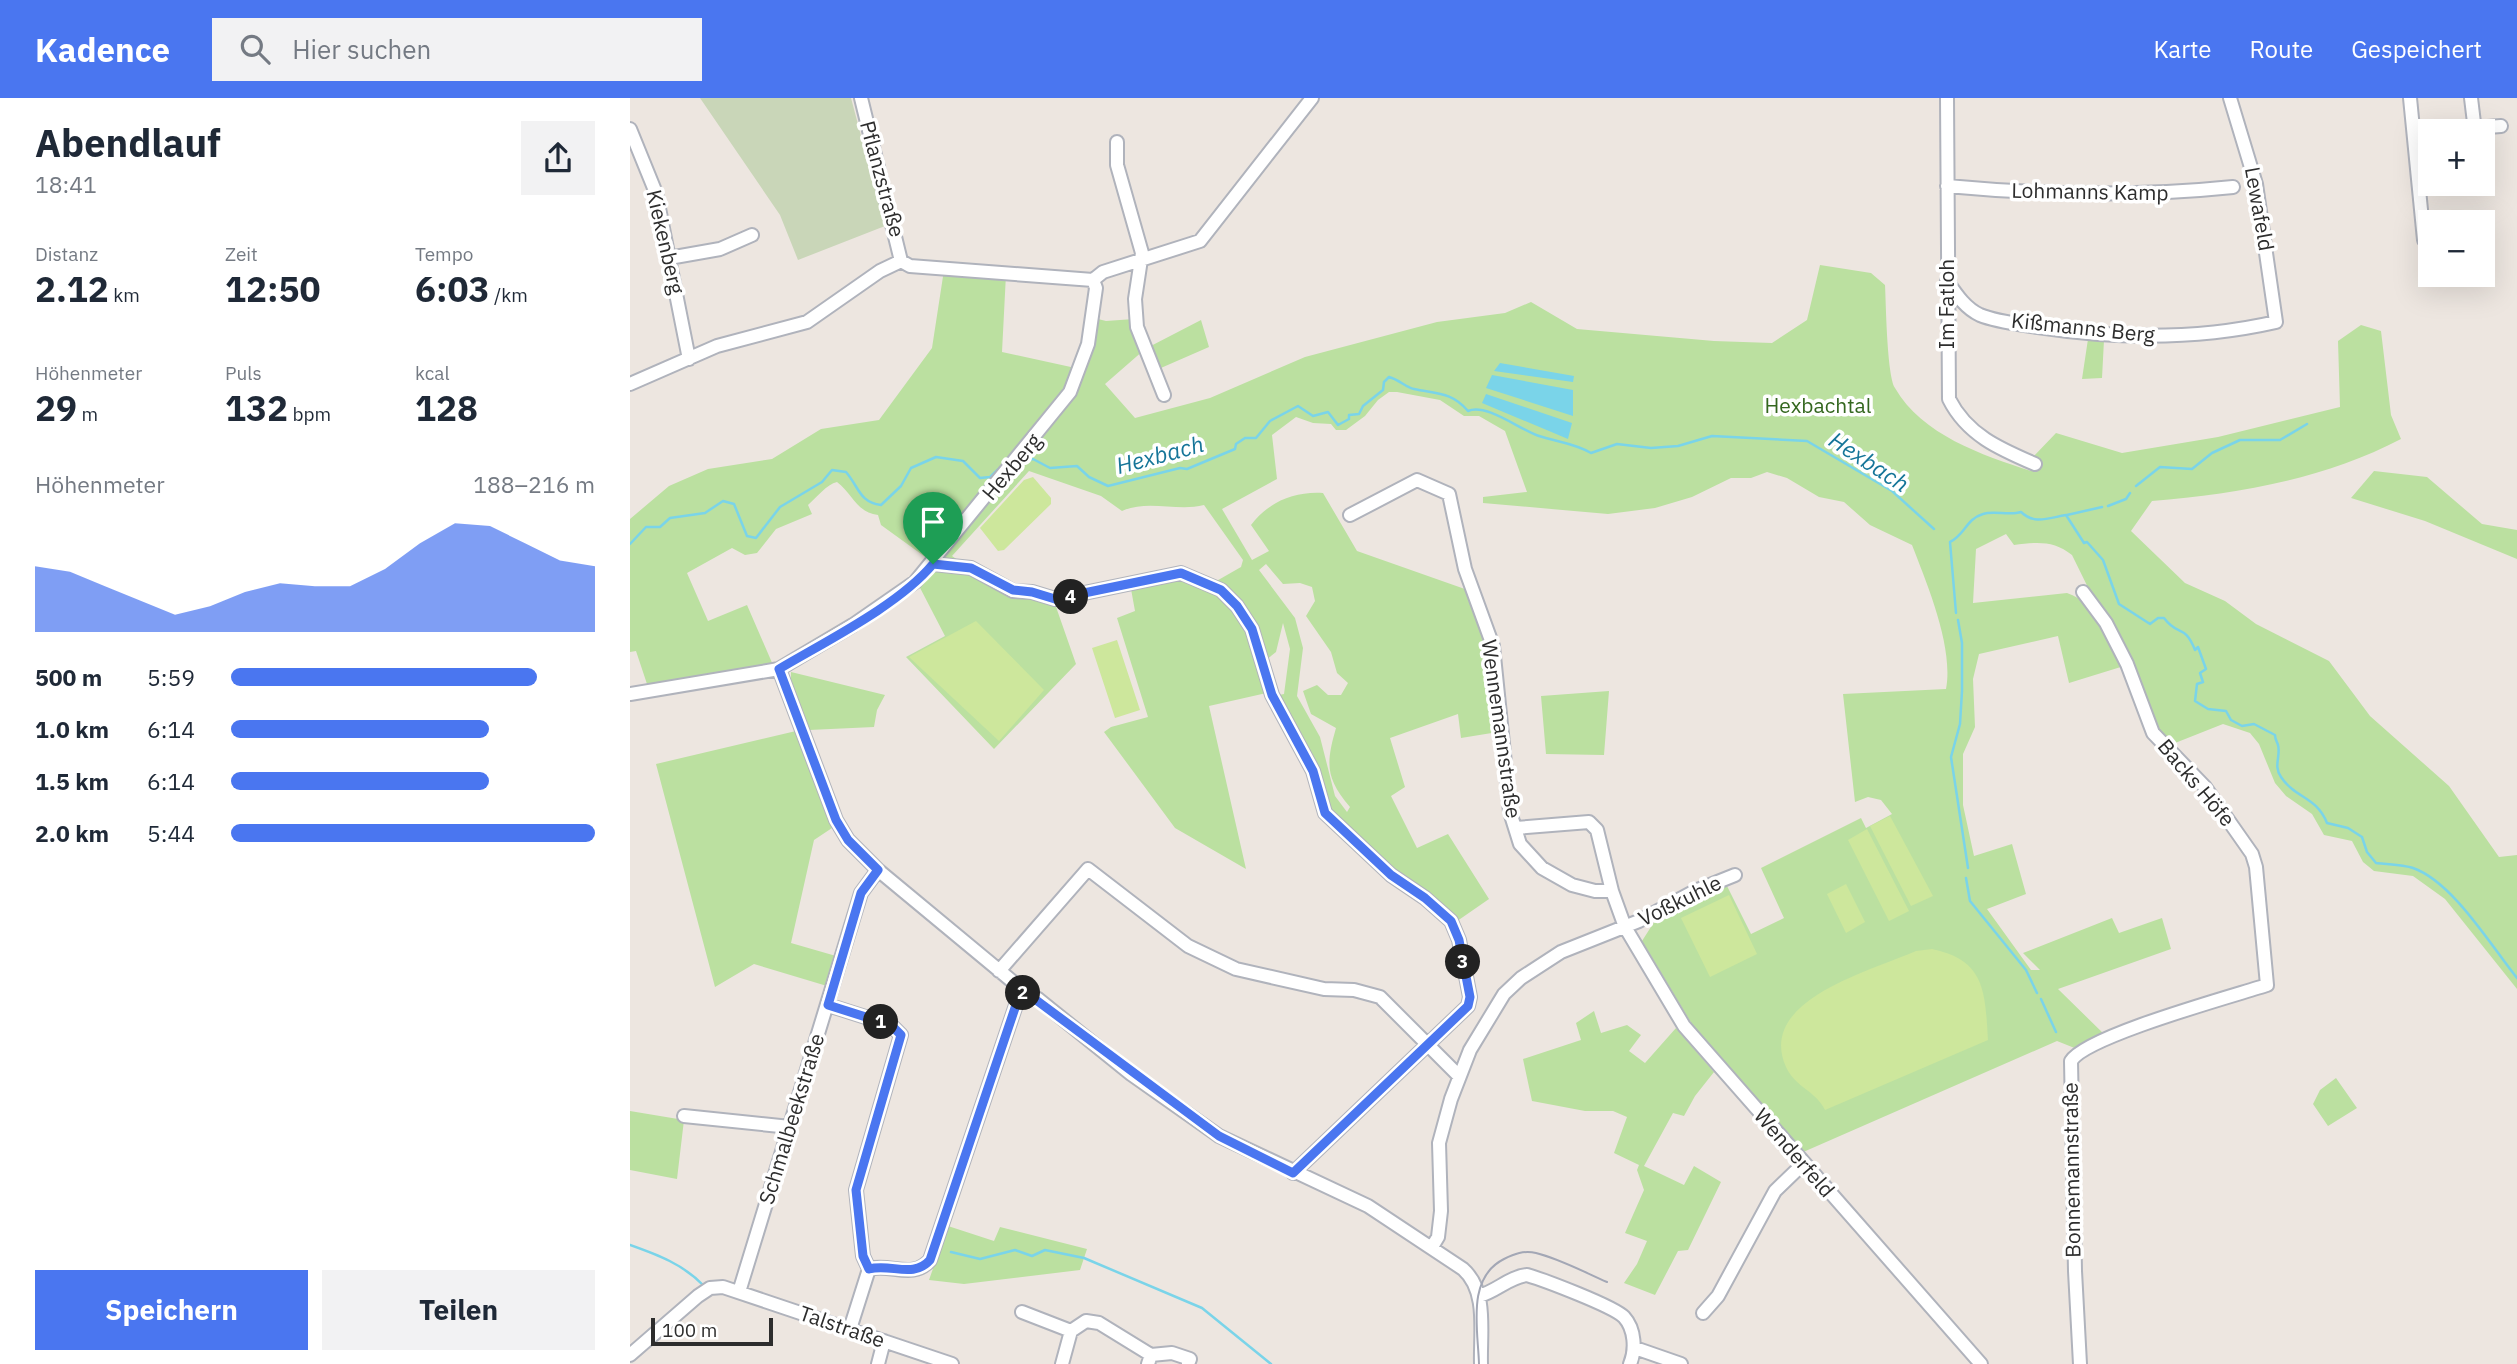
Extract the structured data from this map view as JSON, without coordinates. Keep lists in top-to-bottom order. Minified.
{"streets":{"street":["Pflanzstraße","Lohmanns Kamp","Lewafeld","Kiekenberg","Im Fatloh","Kißmanns Berg","Hexberg","Wennemannstraße","Backs Höfe","Voßkuhle","Schmalbeekstraße","Wenderfeld","Bonnemannstraße","Talstraße"]},"crossings":[["Lohmanns Kamp","Im Fatloh"],["Lewafeld","Kißmanns Berg"],["Im Fatloh","Kißmanns Berg"],["Wennemannstraße","Voßkuhle"],["Wennemannstraße","Wenderfeld"],["Backs Höfe","Bonnemannstraße"],["Voßkuhle","Wenderfeld"],["Schmalbeekstraße","Talstraße"]],"water":["Hexbach"],"parks":["Hexbachtal"],"scale_bar":"100 m","page":{"header":"Kadence","search":"Hier suchen","nav":["Karte","Route","Gespeichert"],"heading":["Abendlauf","18:41"],"map_buttons":["+","−"],"stats":[["Distanz","2.12 km"],["Zeit","12:50"],["Tempo","6:03 /km"],["Höhenmeter","29 m"],["Puls","132 bpm"],["kcal","128"]],"chart":["Höhenmeter","188–216 m"],"pins":["4","3","2","1"],"list":[{"name":"500 m","note":"5:59"},{"name":"1.0 km","note":"6:14"},{"name":"1.5 km","note":"6:14"},{"name":"2.0 km","note":"5:44"}],"buttons":["Speichern","Teilen"],"scale":"100 m"}}
